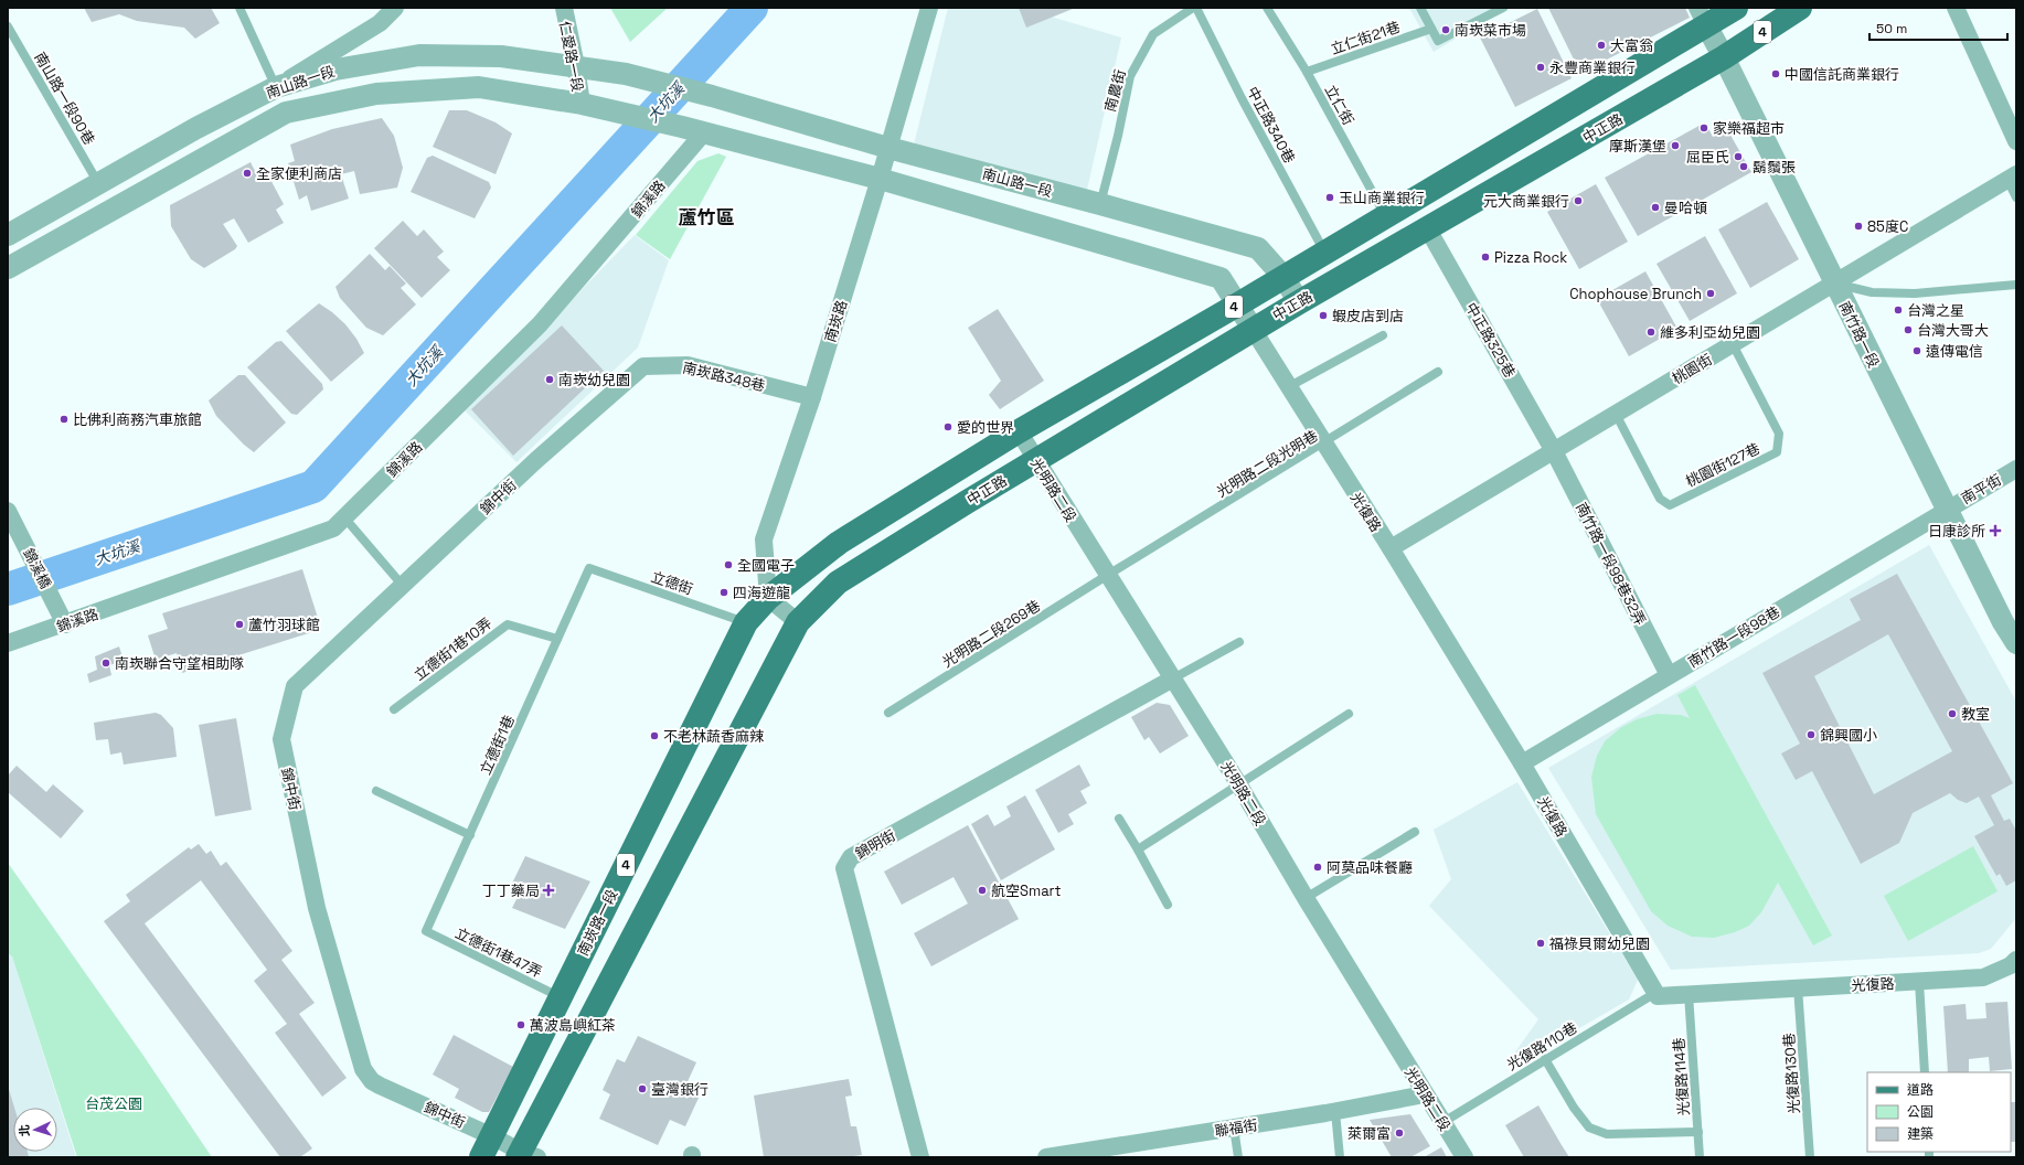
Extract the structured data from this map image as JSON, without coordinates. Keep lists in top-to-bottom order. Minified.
{"streets":{"main road":["4","中正路","南崁路一段"],"street":["仁愛路一段","南山路一段","錦溪路","南崁路","南竹路一段","中正路325巷","桃園街","南崁路348巷","南平街","光明路二段","錦中街","光復路","南竹路一段98巷32弄","錦溪橋","南竹路一段98巷","錦明街","聯福街"],"lane":["立仁街21巷","南農街","南山路一段90巷","立仁街","中正路340巷","光明路二段光明巷","桃園街127巷","立德街","光明路二段269巷","立德街1巷10弄","立德街1巷","立德街1巷47弄","光復路110巷","光復路130巷","光復路114巷"]},"crossings":[["4","中正路"],["立仁街21巷","立仁街"],["仁愛路一段","南山路一段"],["南山路一段","南農街"],["南山路一段","南山路一段90巷"],["南山路一段","中正路"],["南山路一段","錦溪路"],["南山路一段","南崁路"],["立仁街","中正路"],["中正路340巷","中正路"],["中正路","南崁路"],["中正路","南竹路一段"],["中正路","中正路325巷"],["中正路","光明路二段"],["中正路","光復路"],["中正路","南崁路一段"],["錦溪路","錦溪橋"],["南崁路","南崁路348巷"],["南崁路","南崁路一段"],["南竹路一段","桃園街"],["南竹路一段","南平街"],["南竹路一段","南竹路一段98巷"],["中正路325巷","桃園街"],["中正路325巷","南竹路一段98巷32弄"],["桃園街","桃園街127巷"],["桃園街","光復路"],["桃園街","南竹路一段98巷32弄"],["南崁路348巷","錦中街"],["光明路二段光明巷","光明路二段"],["光明路二段光明巷","光復路"],["光明路二段光明巷","光明路二段269巷"],["南平街","南竹路一段98巷"],["光明路二段","光明路二段269巷"],["光明路二段","錦明街"],["光明路二段","光復路110巷"],["光明路二段","聯福街"],["錦中街","南崁路一段"],["光復路","南竹路一段98巷"],["光復路","光復路110巷"],["光復路","光復路130巷"],["光復路","光復路114巷"],["南竹路一段98巷32弄","南竹路一段98巷"],["立德街","立德街1巷"],["立德街","南崁路一段"],["立德街1巷10弄","立德街1巷"],["立德街1巷","立德街1巷47弄"],["南崁路一段","立德街1巷47弄"]],"districts":["蘆竹區"],"water":["大坑溪"],"parks":["台茂公園"],"places":{"other":["南崁菜市場","大富翁","永豐商業銀行","中國信託商業銀行","家樂福超市","摩斯漢堡","屈臣氏","鬍鬚張","全家便利商店","玉山商業銀行","元大商業銀行","曼哈頓","85度C","Pizza Rock","Chophouse Brunch","台灣之星","蝦皮店到店","台灣大哥大","維多利亞幼兒園","遠傳電信","南崁幼兒園","比佛利商務汽車旅館","愛的世界","全國電子","四海遊龍","蘆竹羽球館","南崁聯合守望相助隊","教室","錦興國小","不老林蔬香麻辣","阿莫品味餐廳","航空Smart","福祿貝爾幼兒園","萬波島嶼紅茶","臺灣銀行","萊爾富"],"health":["日康診所","丁丁藥局"]},"legend":["道路","公園","建築"],"scale_bar":"50 m","north":"left"}
